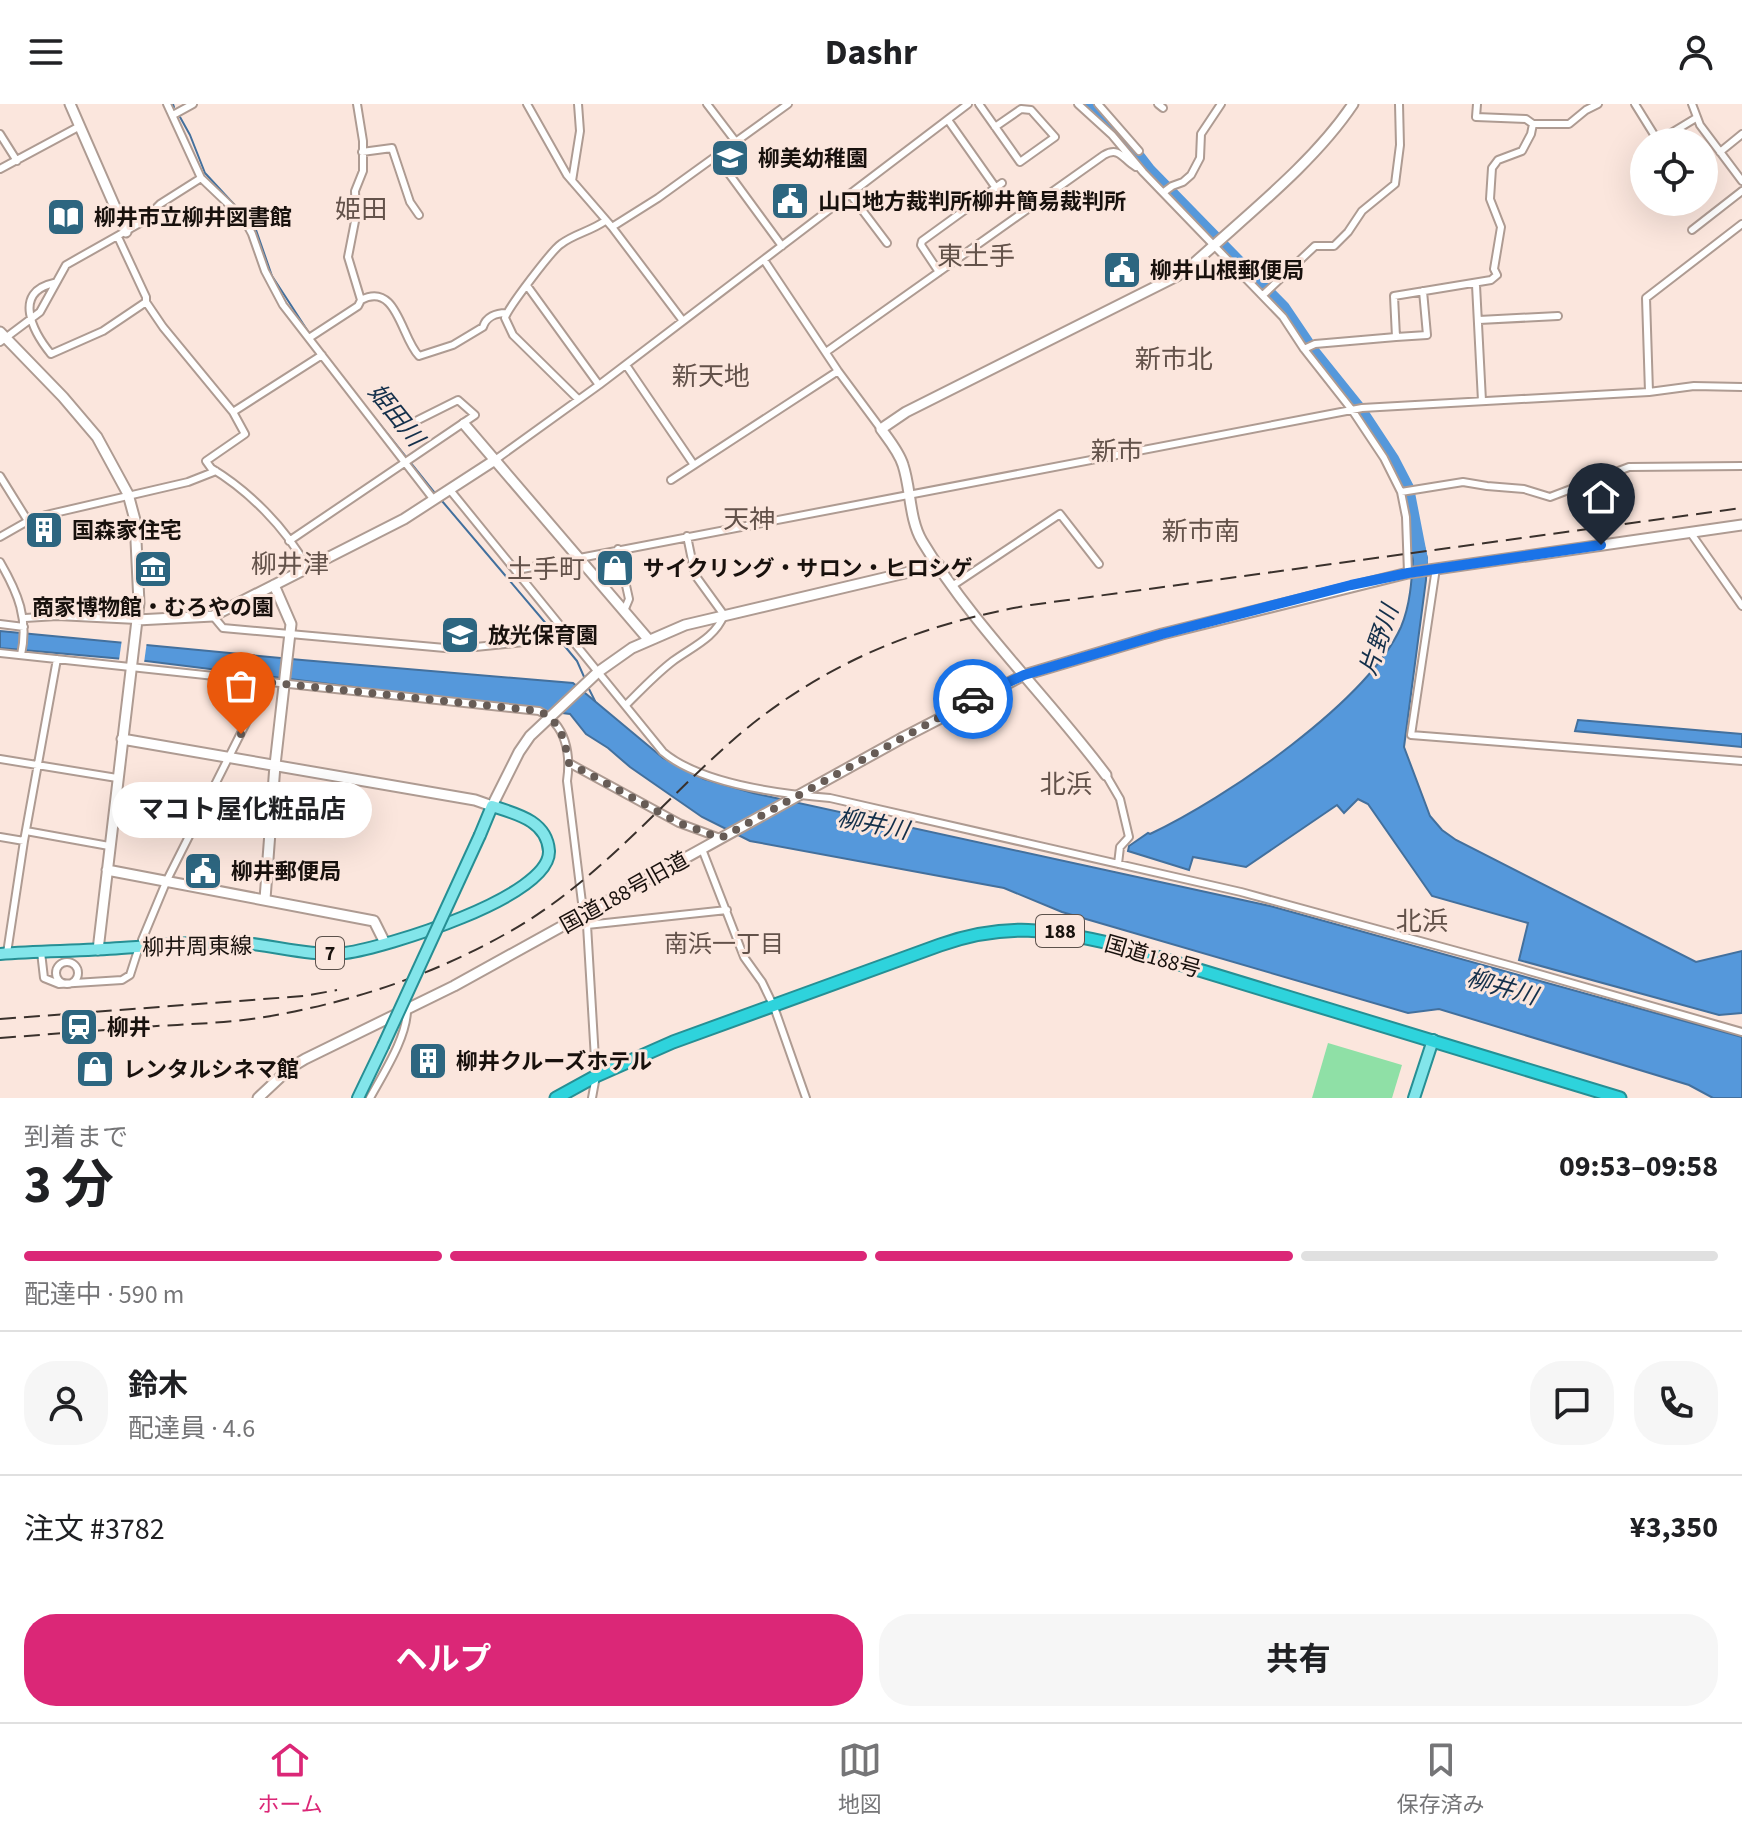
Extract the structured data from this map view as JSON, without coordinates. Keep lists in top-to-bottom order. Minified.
{"streets":{"highway":["188","国道188号"],"main road":["柳井周東線","7"],"street":["国道188号旧道"]},"districts":["姫田","東土手","新市北","新天地","新市","天神","新市南","柳井津","土手町","北浜","北浜","南浜一丁目"],"water":["姫田川","片野川","柳井川"],"places":{"school or university":["柳美幼稚園","放光保育園"],"public building":["山口地方裁判所柳井簡易裁判所","柳井山根郵便局","柳井郵便局"],"library":["柳井市立柳井図書館"],"building":["国森家住宅","柳井クルーズホテル"],"shop":["サイクリング・サロン・ヒロシゲ","レンタルシネマ館"],"museum":["商家博物館・むろやの園"],"other":["マコト屋化粧品店"],"station":["柳井"]},"page":{"header":"Dashr","bubble":"マコト屋化粧品店","heading":["3 分","到着まで","09:53–09:58"],"panel":["鈴木","配達員 · 4.6","注文 #3782","¥3,350"],"bar":"配達中 · 590 m","buttons":["ヘルプ","共有"],"tabs":["ホーム","地図","保存済み"]}}
